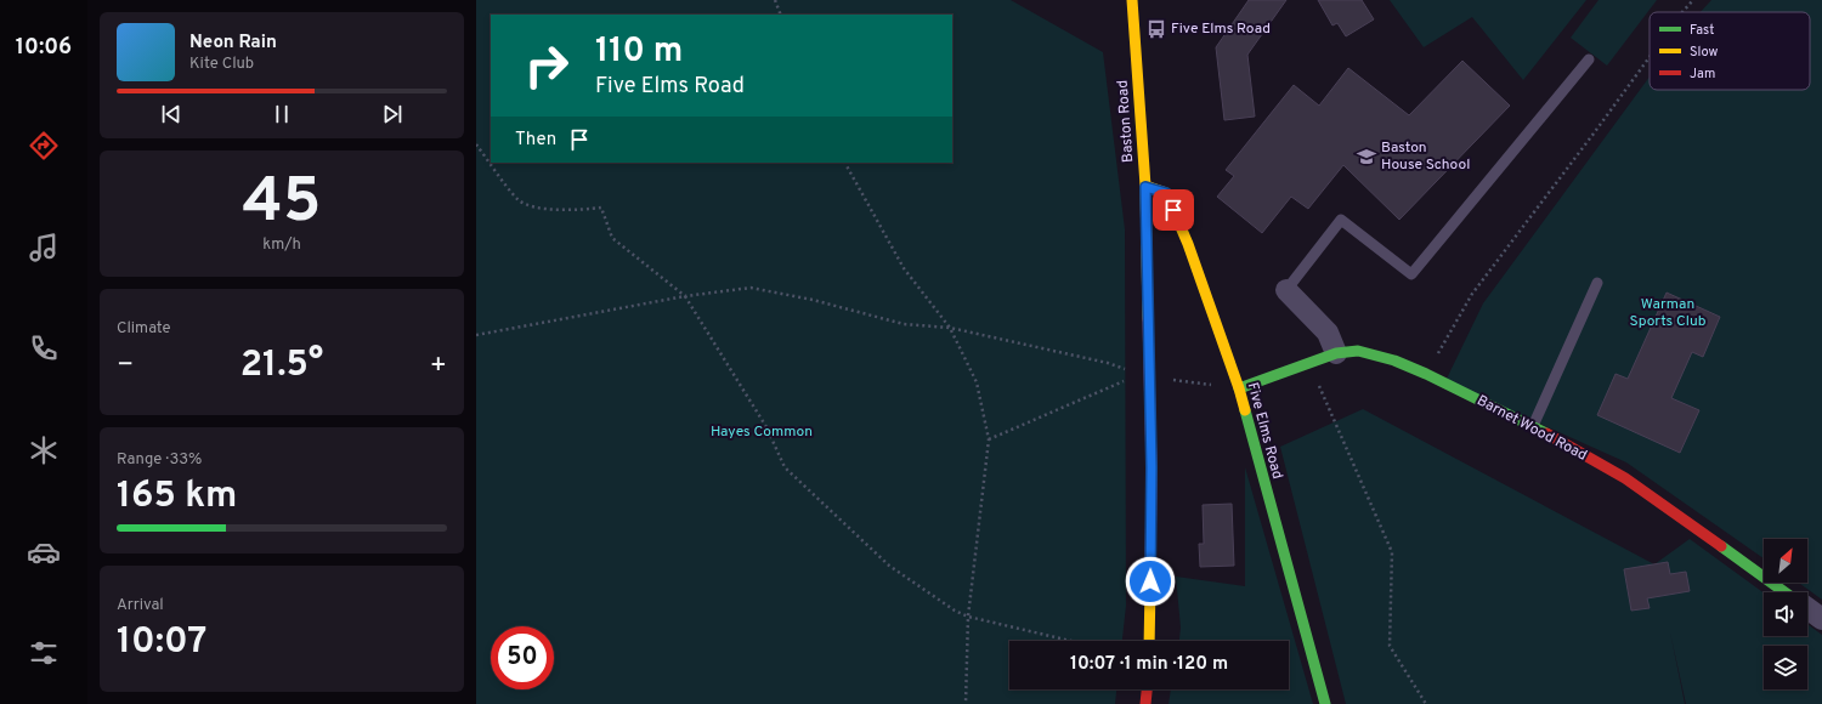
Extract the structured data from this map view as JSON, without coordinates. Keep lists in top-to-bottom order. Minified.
{"streets":{"street":["Baston Road","Barnet Wood Road","Five Elms Road"]},"crossings":[["Baston Road","Five Elms Road"],["Barnet Wood Road","Five Elms Road"]],"parks":["Warman Sports Club","Hayes Common"],"places":{"bus stop":["Five Elms Road"],"school or university":["Baston House School"]},"legend":["Fast","Slow","Jam"],"north":"top right","page":{"tabs":"10:06","turn":["110 m","Five Elms Road"],"song":["Neon Rain","Kite Club"],"then":"Then","tile":[["45","km/h"],"Climate",["Range · 33%","165 km"],["Arrival","10:07"]],"heat":["−","21.5°","+"],"limit":"50","trip":"10:07 · 1 min · 120 m"}}
